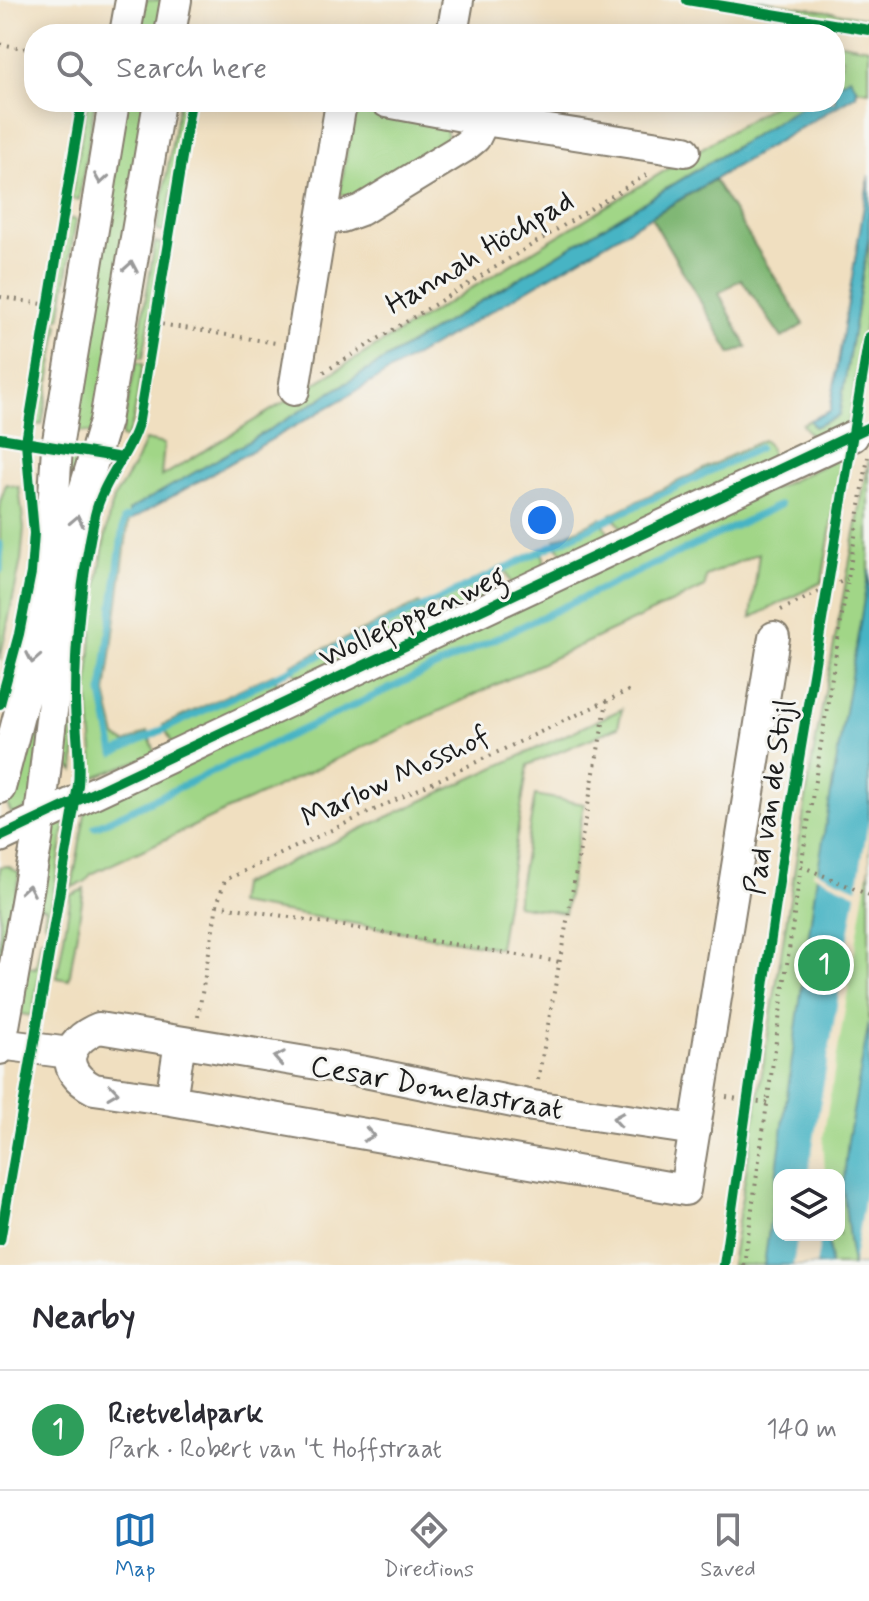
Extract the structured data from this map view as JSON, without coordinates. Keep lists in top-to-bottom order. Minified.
{"streets":{"street":["Wollefoppenweg","Cesar Domelastraat"],"path":["Hannah Höchpad","Marlow Mosshof"],"cycle path":["Pad van de Stijl"]},"crossings":[["Wollefoppenweg","Pad van de Stijl"],["Marlow Mosshof","Cesar Domelastraat"]],"page":{"search":"Search here","pins":"1","heading":"Nearby","list":[{"mark":"1","name":"Rietveldpark","note":"Park · Robert van 't Hoffstraat","value":"140 m"}],"nav":["Map","Directions","Saved"]}}
